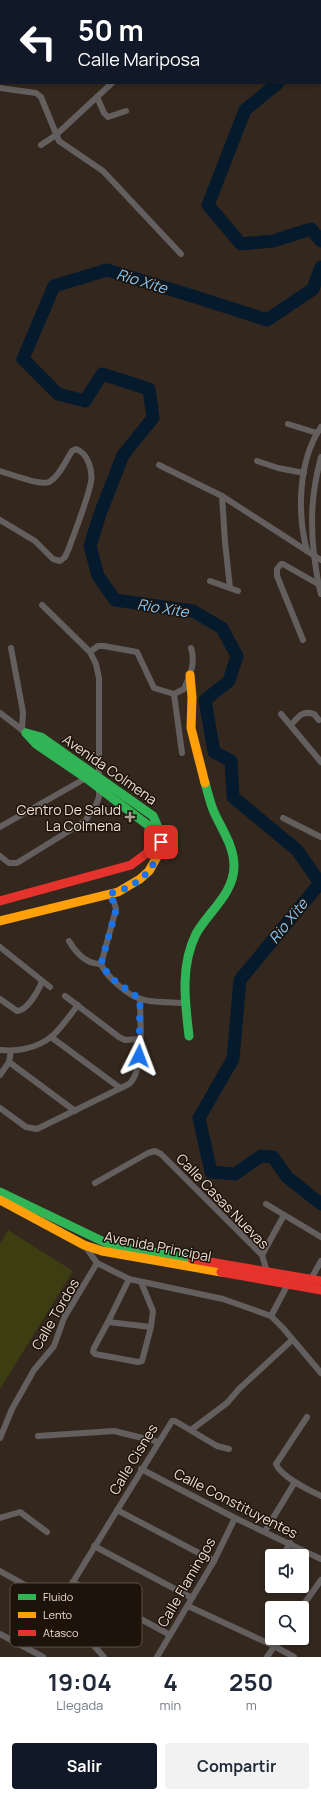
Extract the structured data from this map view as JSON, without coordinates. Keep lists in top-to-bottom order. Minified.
{"streets":{"street":["Avenida Colmena","Calle Casas Nuevas","Avenida Principal","Calle Tordos","Calle Cisnes","Calle Constituyentes","Calle Flamingos"]},"crossings":[["Calle Casas Nuevas","Avenida Principal"],["Calle Cisnes","Calle Constituyentes"],["Calle Constituyentes","Calle Flamingos"]],"water":["Rio Xite"],"places":{"health":["Centro De Salud La Colmena"]},"legend":["Fluido","Lento","Atasco"],"page":{"turn":["50 m","Calle Mariposa"],"eta":["19:04","Llegada","4","min","250","m"],"buttons":["Salir","Compartir"]}}
